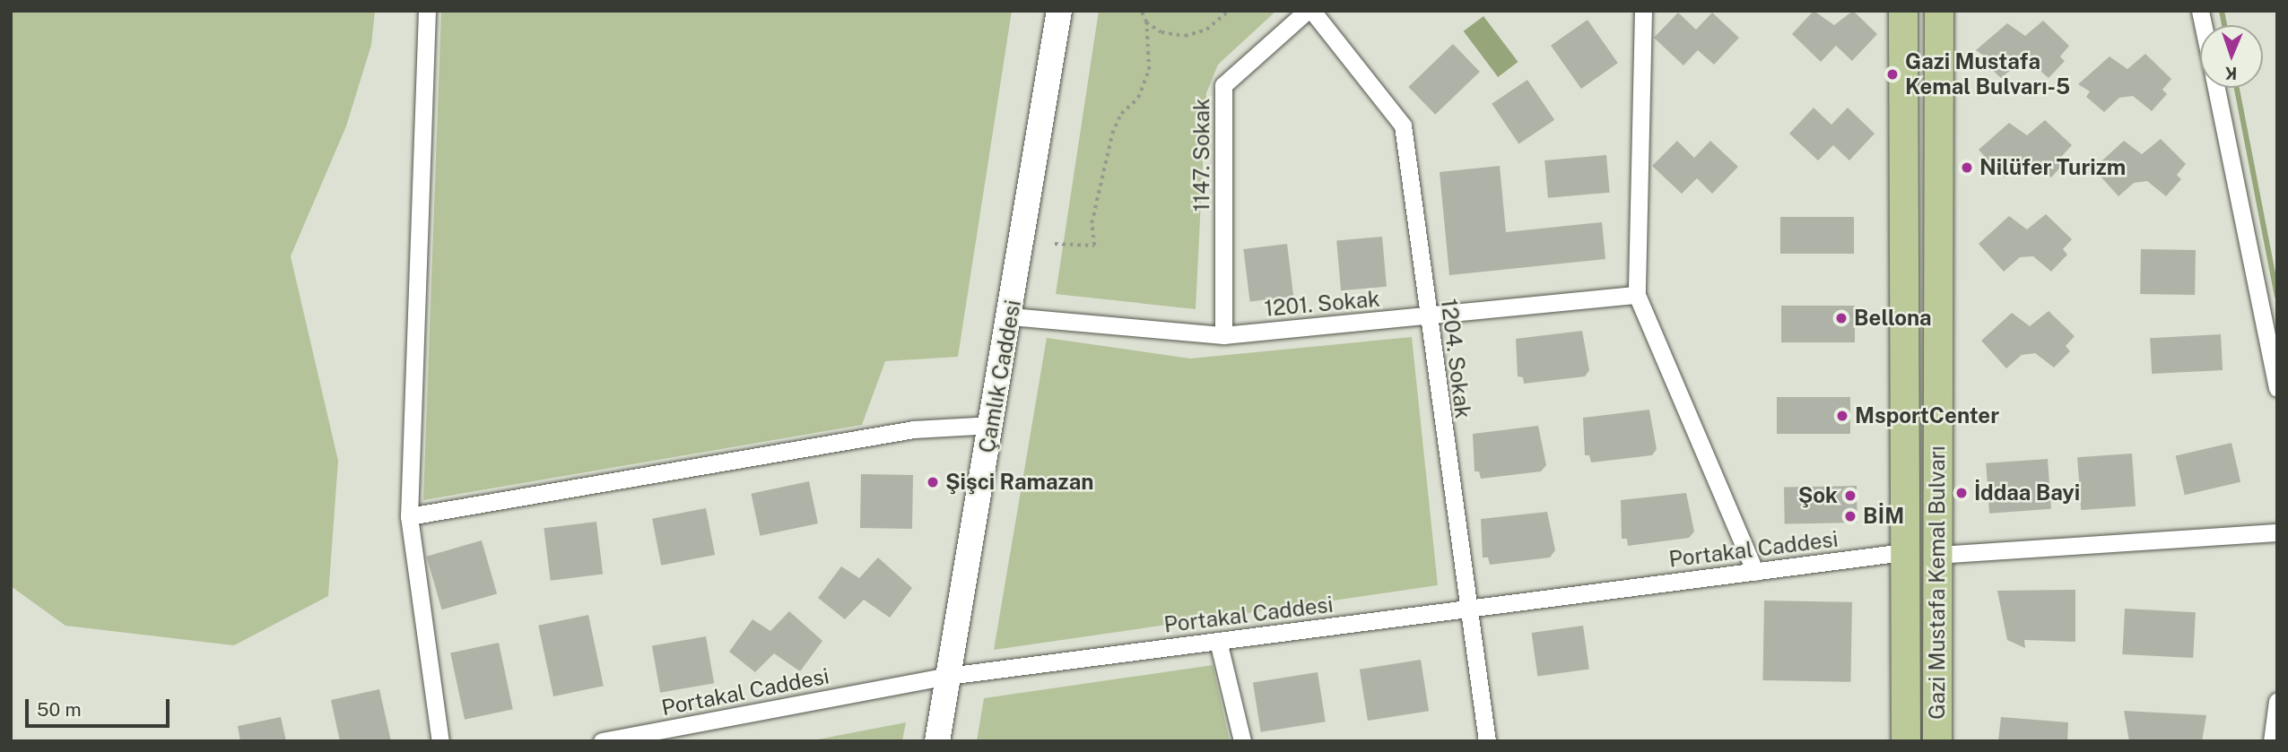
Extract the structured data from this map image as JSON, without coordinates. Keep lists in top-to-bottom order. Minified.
{"streets":{"main road":["Gazi Mustafa Kemal Bulvarı"],"street":["1147. Sokak","1201. Sokak","1204. Sokak","Çamlık Caddesi","Portakal Caddesi"]},"crossings":[["1147. Sokak","1201. Sokak"],["1201. Sokak","1204. Sokak"],["1201. Sokak","Çamlık Caddesi"],["1204. Sokak","Portakal Caddesi"],["Çamlık Caddesi","Portakal Caddesi"],["Portakal Caddesi","Gazi Mustafa Kemal Bulvarı"]],"places":["Gazi Mustafa Kemal Bulvarı-5","Nilüfer Turizm","Bellona","MsportCenter","Şişci Ramazan","İddaa Bayi","Şok","BİM"],"scale_bar":"50 m","north":"bottom"}
